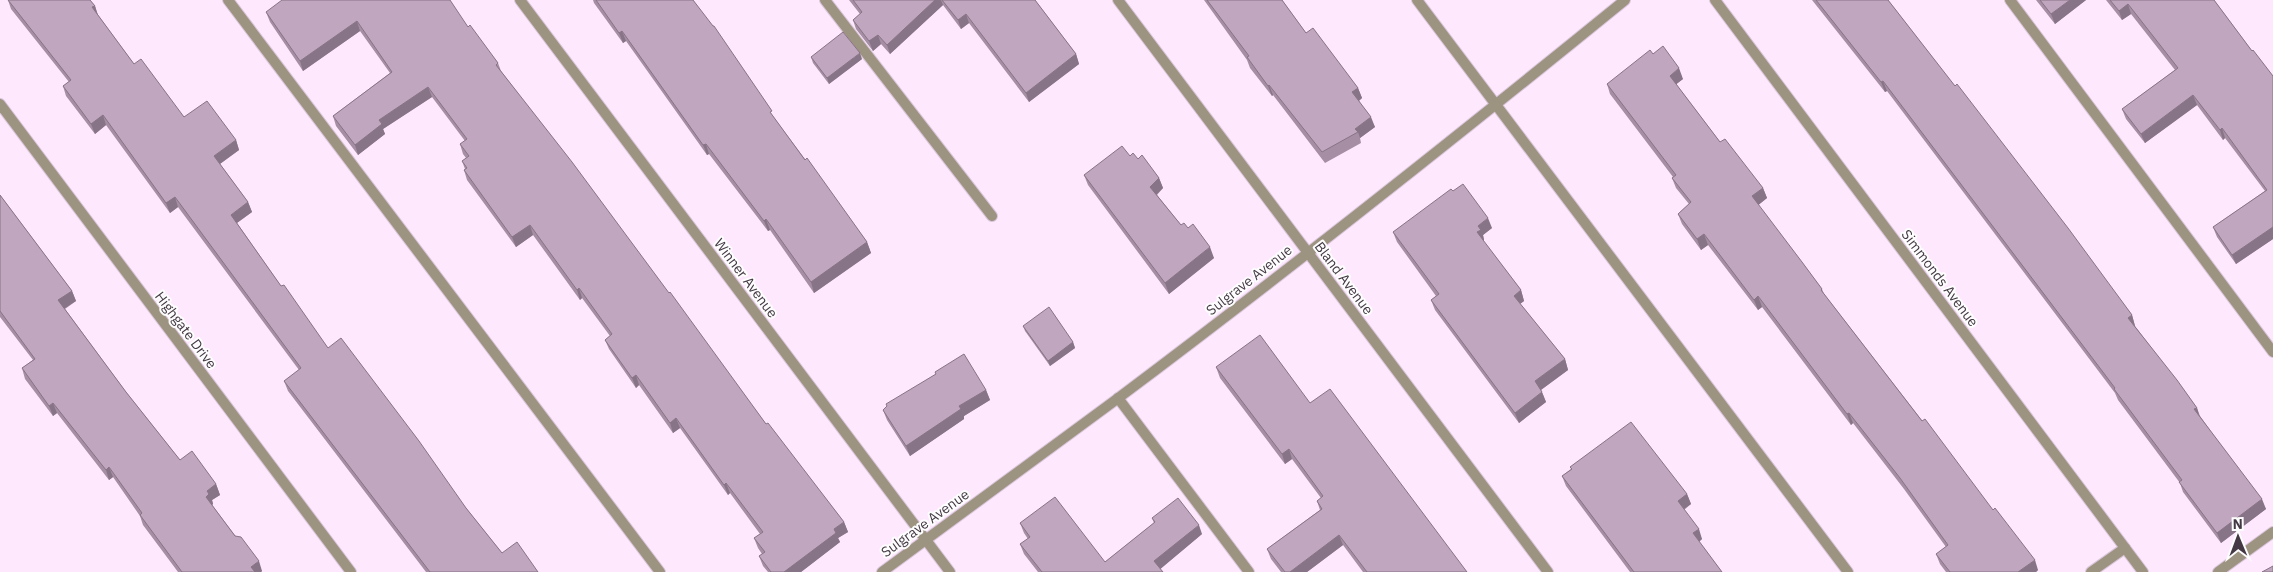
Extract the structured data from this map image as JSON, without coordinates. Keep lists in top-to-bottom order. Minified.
{"streets":{"street":["Winner Avenue","Bland Avenue","Simmonds Avenue","Sulgrave Avenue","Highgate Drive"]},"crossings":[["Winner Avenue","Sulgrave Avenue"],["Bland Avenue","Sulgrave Avenue"]],"north":"top"}
